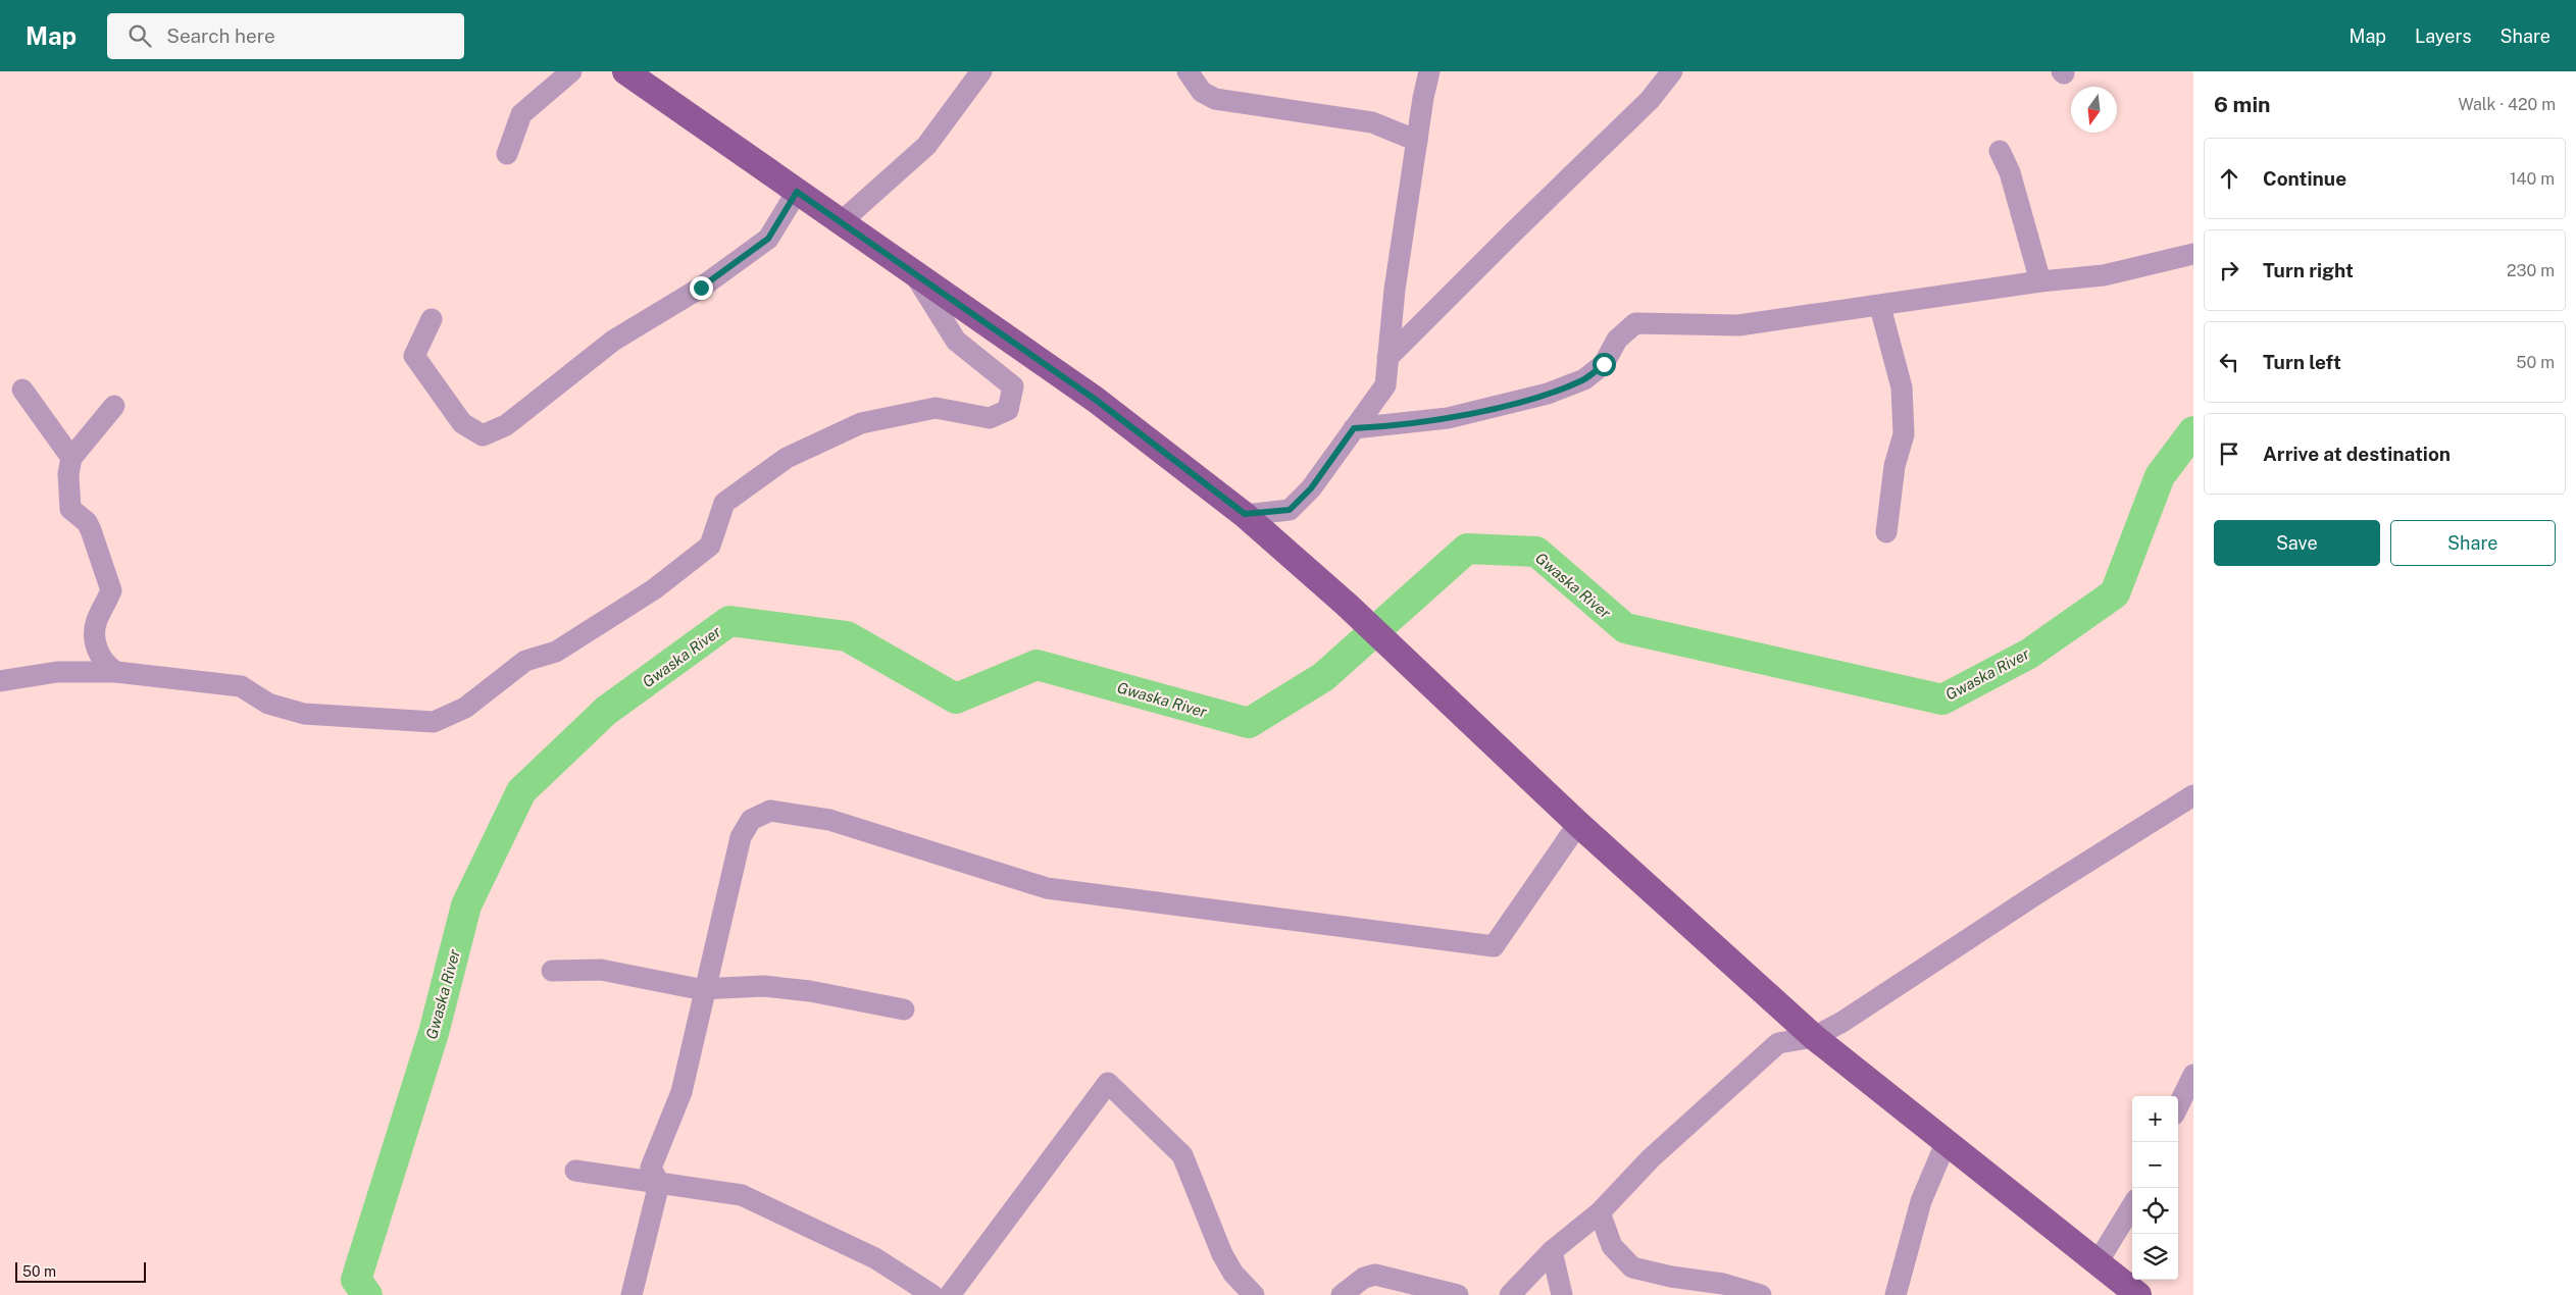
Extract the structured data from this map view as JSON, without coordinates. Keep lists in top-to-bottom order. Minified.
{"water":["Gwaska River"],"scale_bar":"50 m","north":"bottom","page":{"header":"Map","search":"Search here","nav":["Map","Layers","Share"],"heading":["6 min","Walk · 420 m"],"list":[["Continue","140 m"],["Turn right","230 m"],["Turn left","50 m"],"Arrive at destination"],"buttons":["Save","Share"],"map_buttons":["+","−"],"scale":"50 m"}}
